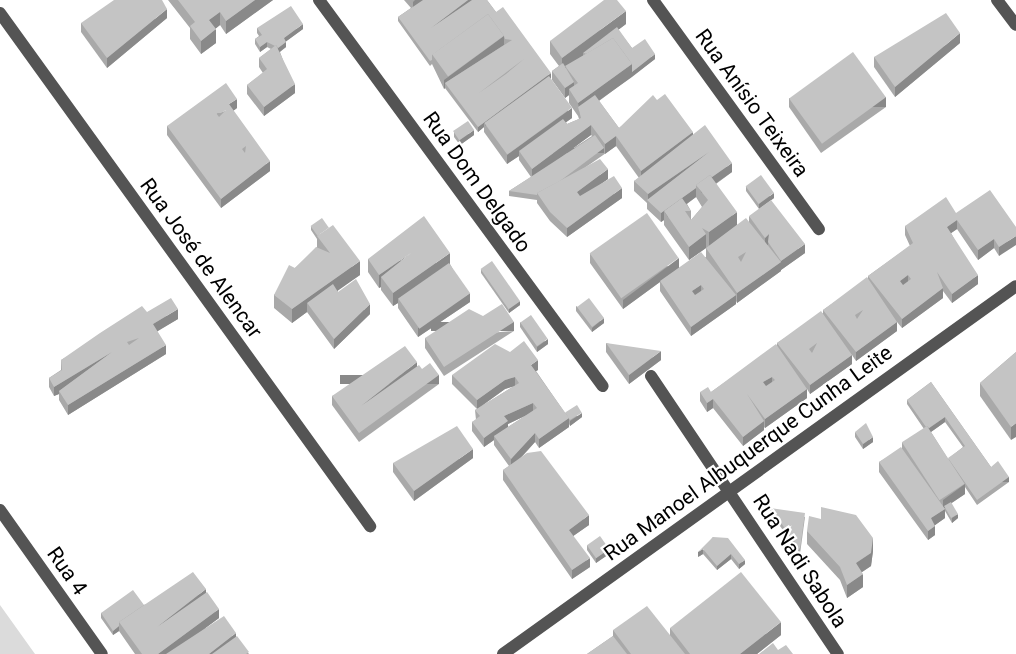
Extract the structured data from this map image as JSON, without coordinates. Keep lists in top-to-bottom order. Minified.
{"streets":{"street":["Rua Anísio Teixeira","Rua Dom Delgado","Rua José de Alencar","Rua Manoel Albuquerque Cunha Leite","Rua Nadi Sabola","Rua 4"]},"crossings":[["Rua Manoel Albuquerque Cunha Leite","Rua Nadi Sabola"]]}
